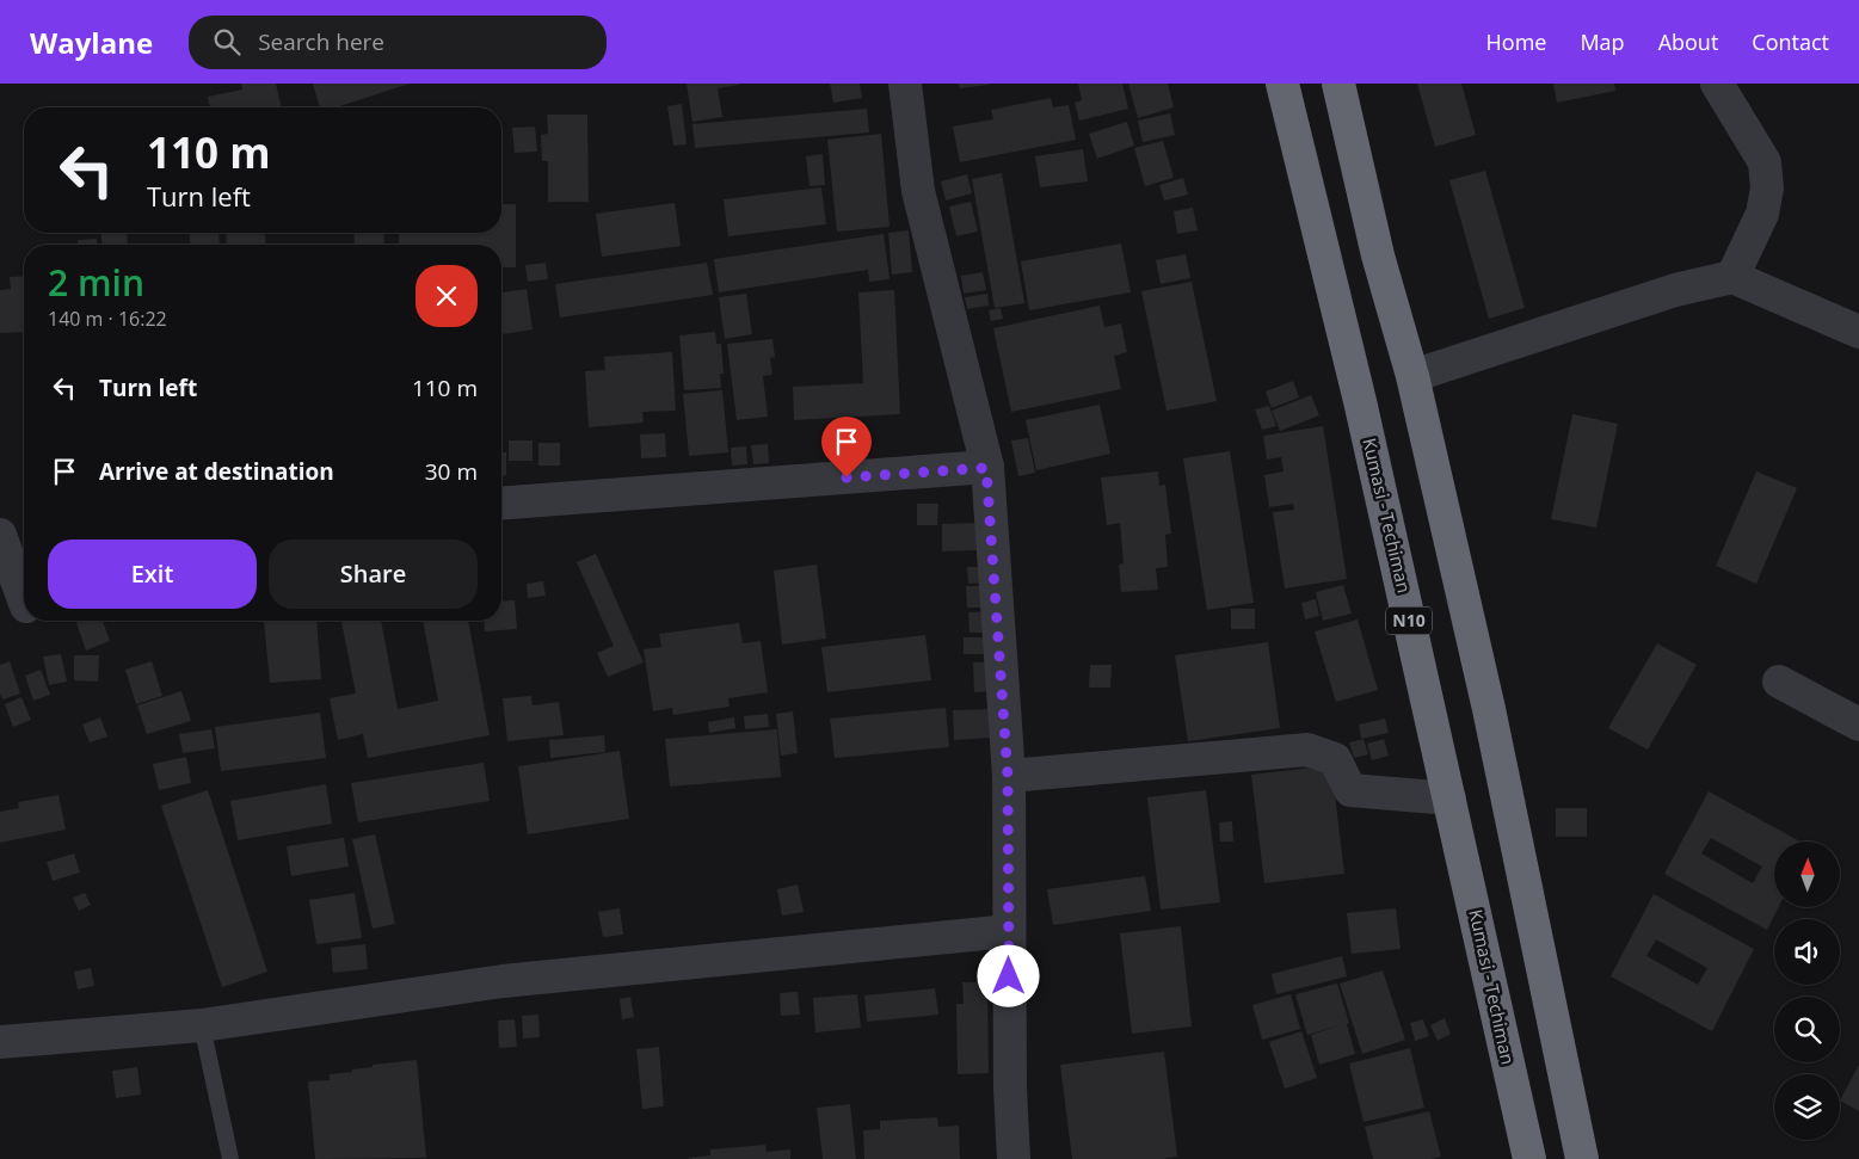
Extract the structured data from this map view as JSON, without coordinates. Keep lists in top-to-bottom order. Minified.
{"streets":{"highway":["Kumasi - Techiman","N10"]},"north":"top","page":{"header":"Waylane","search":"Search here","nav":["Home","Map","About","Contact"],"turn":["110 m","Turn left"],"heading":["2 min","140 m · 16:22"],"list":[{"name":"Turn left","value":"110 m"},{"name":"Arrive at destination","value":"30 m"}],"buttons":["Exit","Share"]}}
